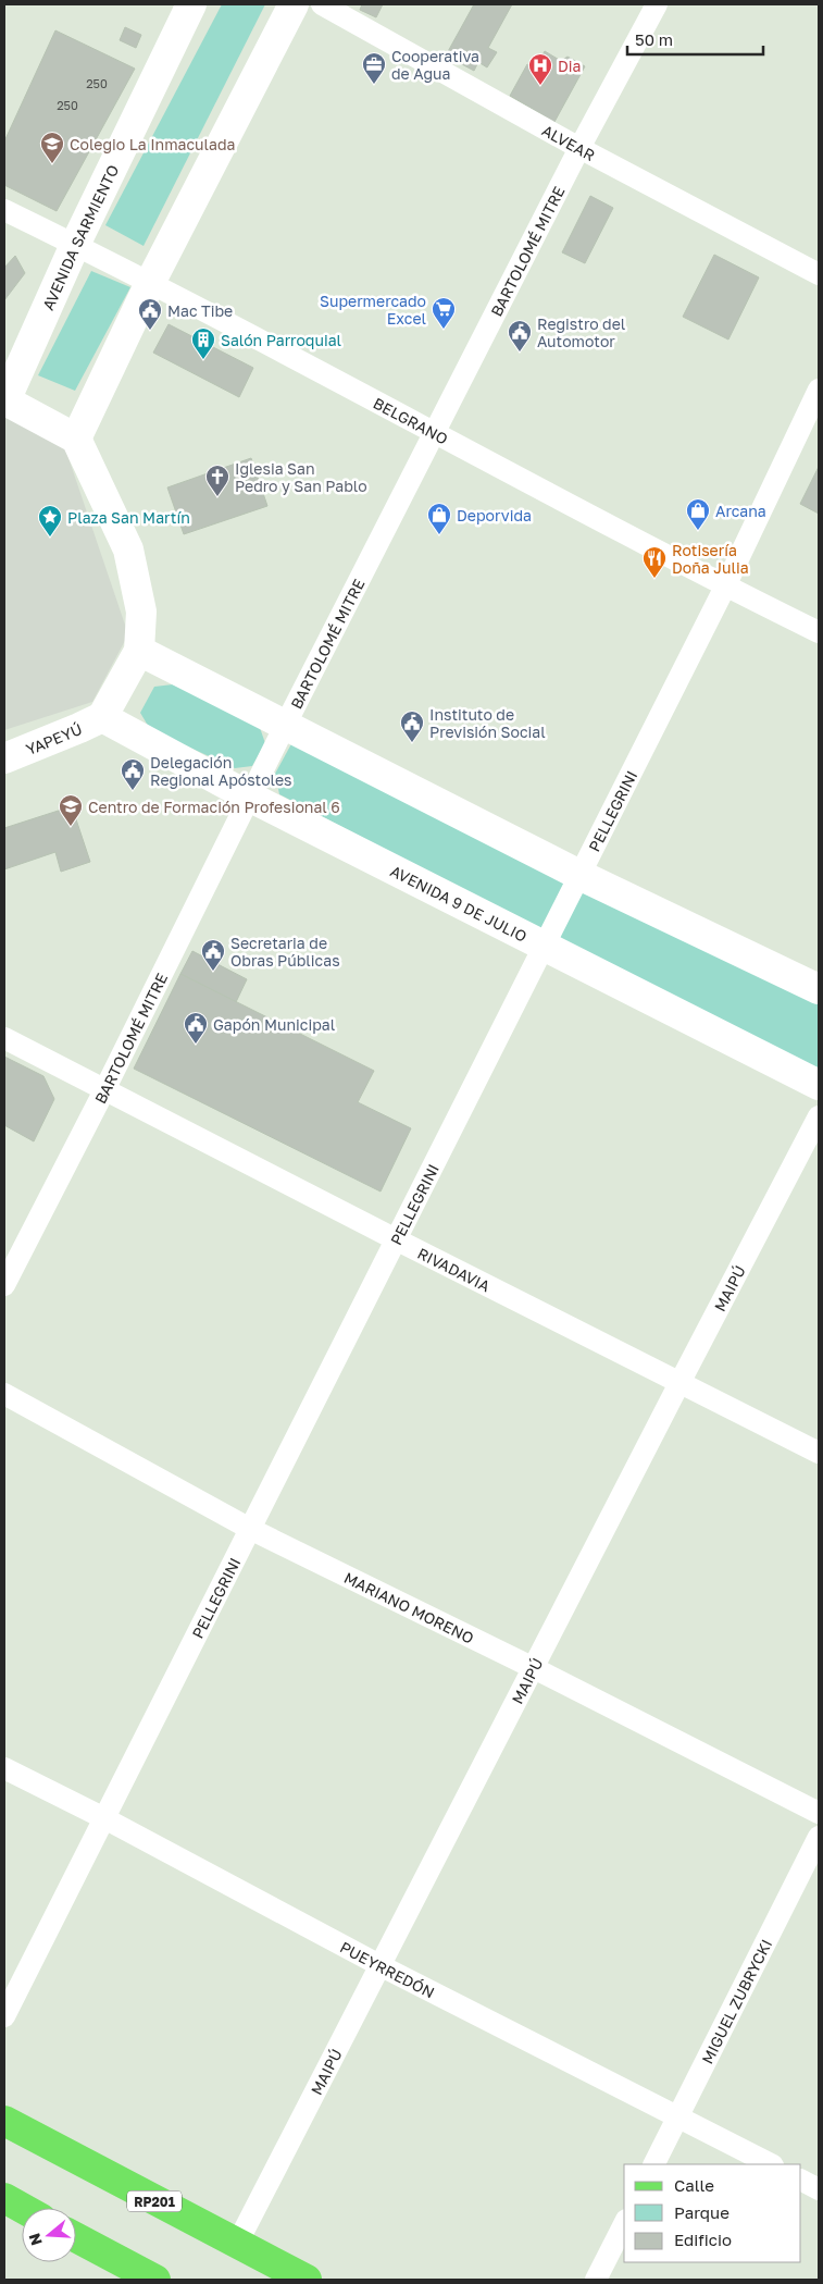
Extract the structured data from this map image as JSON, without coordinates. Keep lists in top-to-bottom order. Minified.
{"streets":{"main road":["AVENIDA SARMIENTO","YAPEYÚ","AVENIDA 9 DE JULIO","RP201"],"street":["ALVEAR","BARTOLOMÉ MITRE","BELGRANO","PELLEGRINI","RIVADAVIA","MAIPÚ","MARIANO MORENO","PUEYRREDÓN","MIGUEL ZUBRYCKI"]},"crossings":[["ALVEAR","BARTOLOMÉ MITRE"],["AVENIDA SARMIENTO","BELGRANO"],["BARTOLOMÉ MITRE","BELGRANO"],["BARTOLOMÉ MITRE","AVENIDA 9 DE JULIO"],["BARTOLOMÉ MITRE","RIVADAVIA"],["BELGRANO","PELLEGRINI"],["YAPEYÚ","AVENIDA 9 DE JULIO"],["PELLEGRINI","AVENIDA 9 DE JULIO"],["PELLEGRINI","RIVADAVIA"],["PELLEGRINI","MARIANO MORENO"],["PELLEGRINI","PUEYRREDÓN"],["RIVADAVIA","MAIPÚ"],["MAIPÚ","MARIANO MORENO"],["MAIPÚ","PUEYRREDÓN"],["MAIPÚ","RP201"],["PUEYRREDÓN","MIGUEL ZUBRYCKI"]],"places":{"office":["Cooperativa de Agua"],"hospital":["Dia"],"school or university":["Colegio La Inmaculada","Centro de Formación Profesional 6"],"supermarket":["Supermercado Excel"],"public building":["Mac Tibe","Registro del Automotor","Instituto de Previsión Social","Delegación Regional Apóstoles","Secretaria de Obras Públicas","Gapón Municipal"],"building":["Salón Parroquial"],"church":["Iglesia San Pedro y San Pablo"],"shop":["Arcana","Deporvida"],"place":["Plaza San Martín"],"restaurant":["Rotisería Doña Julia"]},"house_numbers":["250","250"],"legend":["Calle","Parque","Edificio"],"scale_bar":"50 m","north":"left"}
